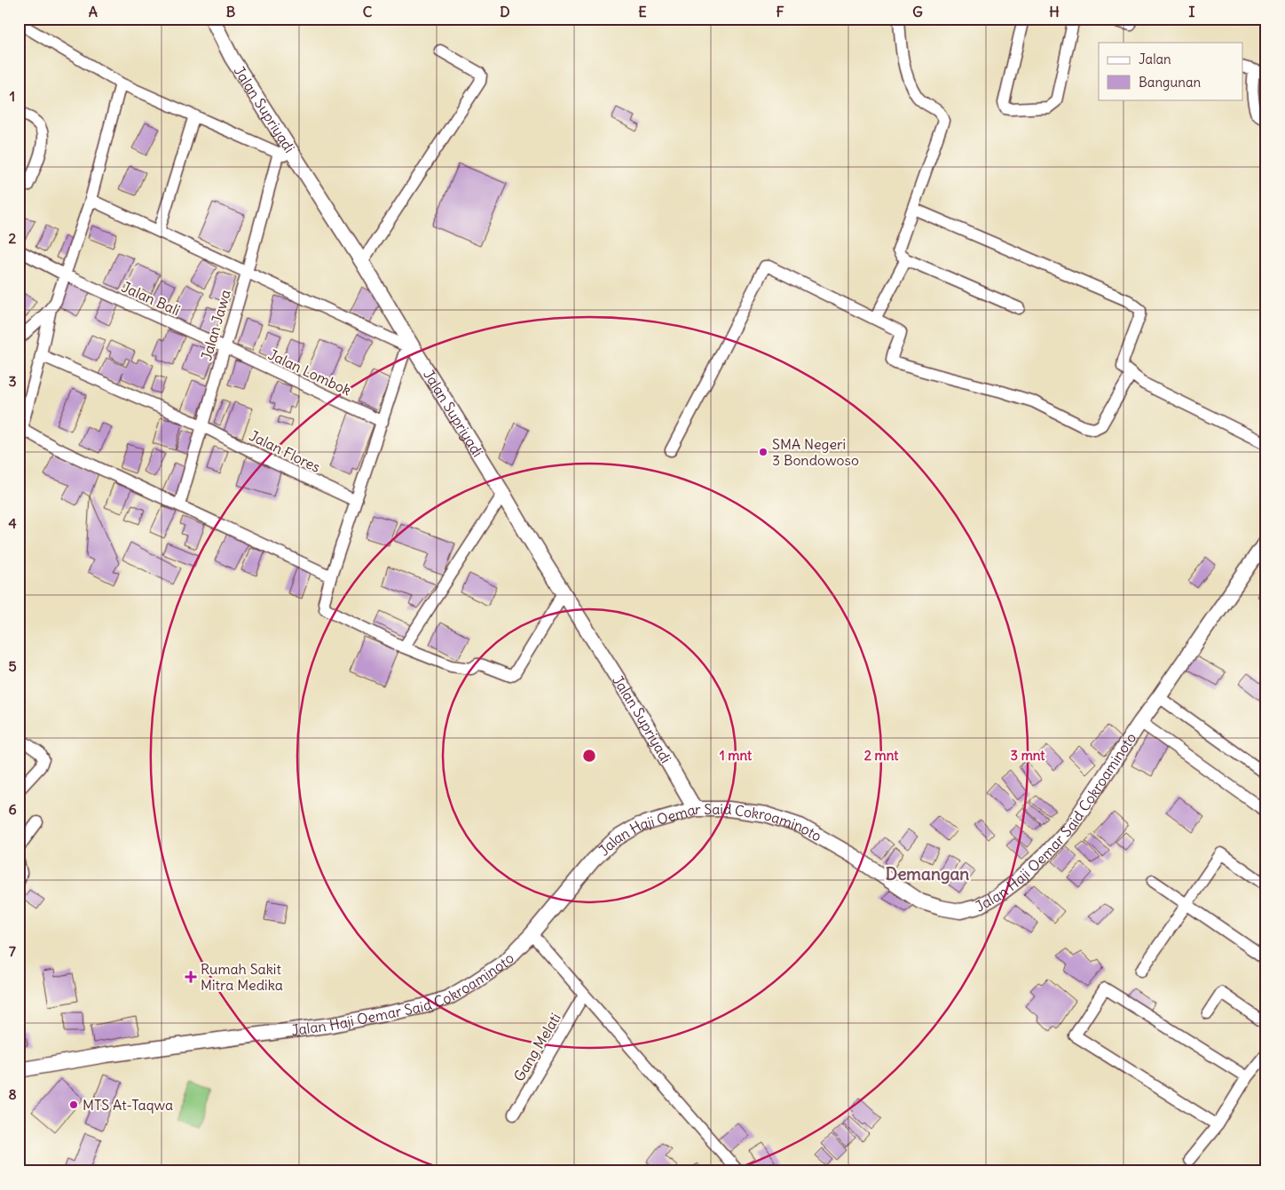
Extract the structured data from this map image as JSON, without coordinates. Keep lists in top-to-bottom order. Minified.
{"streets":{"street":["Jalan Supriyadi","Jalan Bali","Jalan Jawa","Jalan Lombok","Jalan Flores","Jalan Haji Oemar Said Cokroaminoto","Gang Melati"]},"crossings":[["Jalan Supriyadi","Jalan Haji Oemar Said Cokroaminoto"],["Jalan Bali","Jalan Jawa"],["Jalan Bali","Jalan Lombok"],["Jalan Jawa","Jalan Lombok"],["Jalan Jawa","Jalan Flores"]],"districts":["Demangan"],"places":{"other":["SMA Negeri 3 Bondowoso","MTS At-Taqwa"],"health":["Rumah Sakit Mitra Medika"]},"legend":["Jalan","Bangunan"],"grid":{"columns":["A","B","C","D","E","F","G","H","I"],"rows":["1","2","3","4","5","6","7","8"]},"rings":["1 mnt","2 mnt","3 mnt"]}
